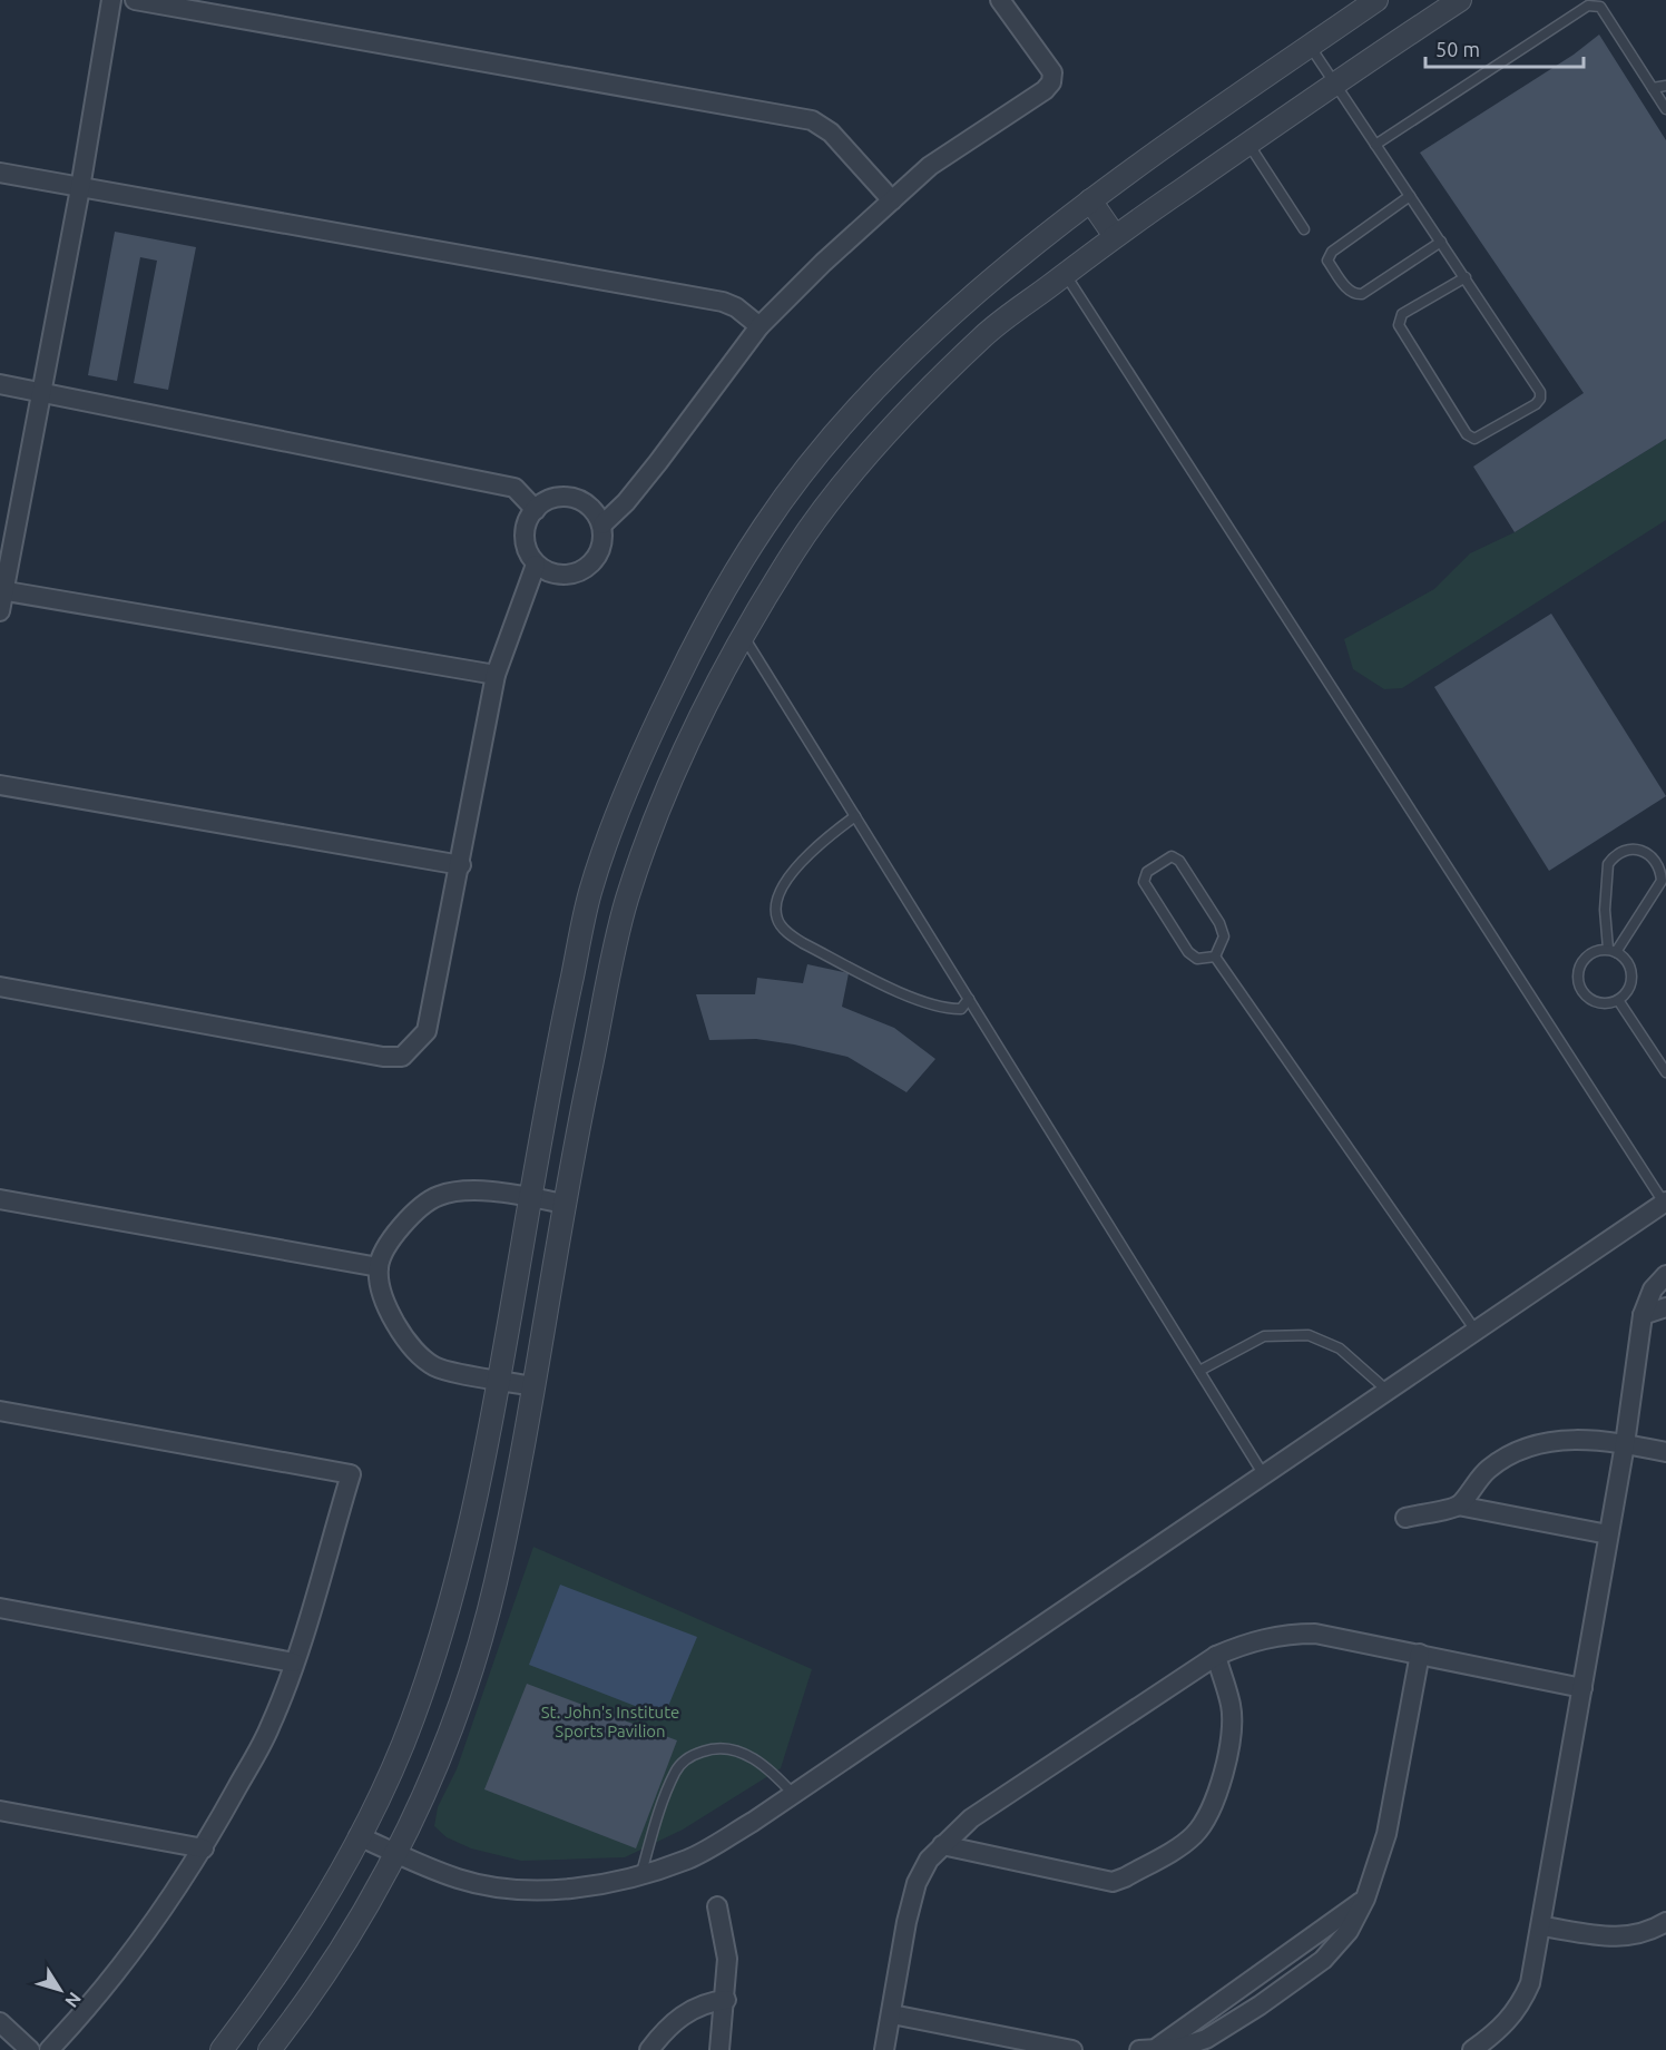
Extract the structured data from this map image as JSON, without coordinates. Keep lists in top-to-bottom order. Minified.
{"parks":["St. John's Institute Sports Pavilion"],"scale_bar":"50 m","north":"bottom right"}
